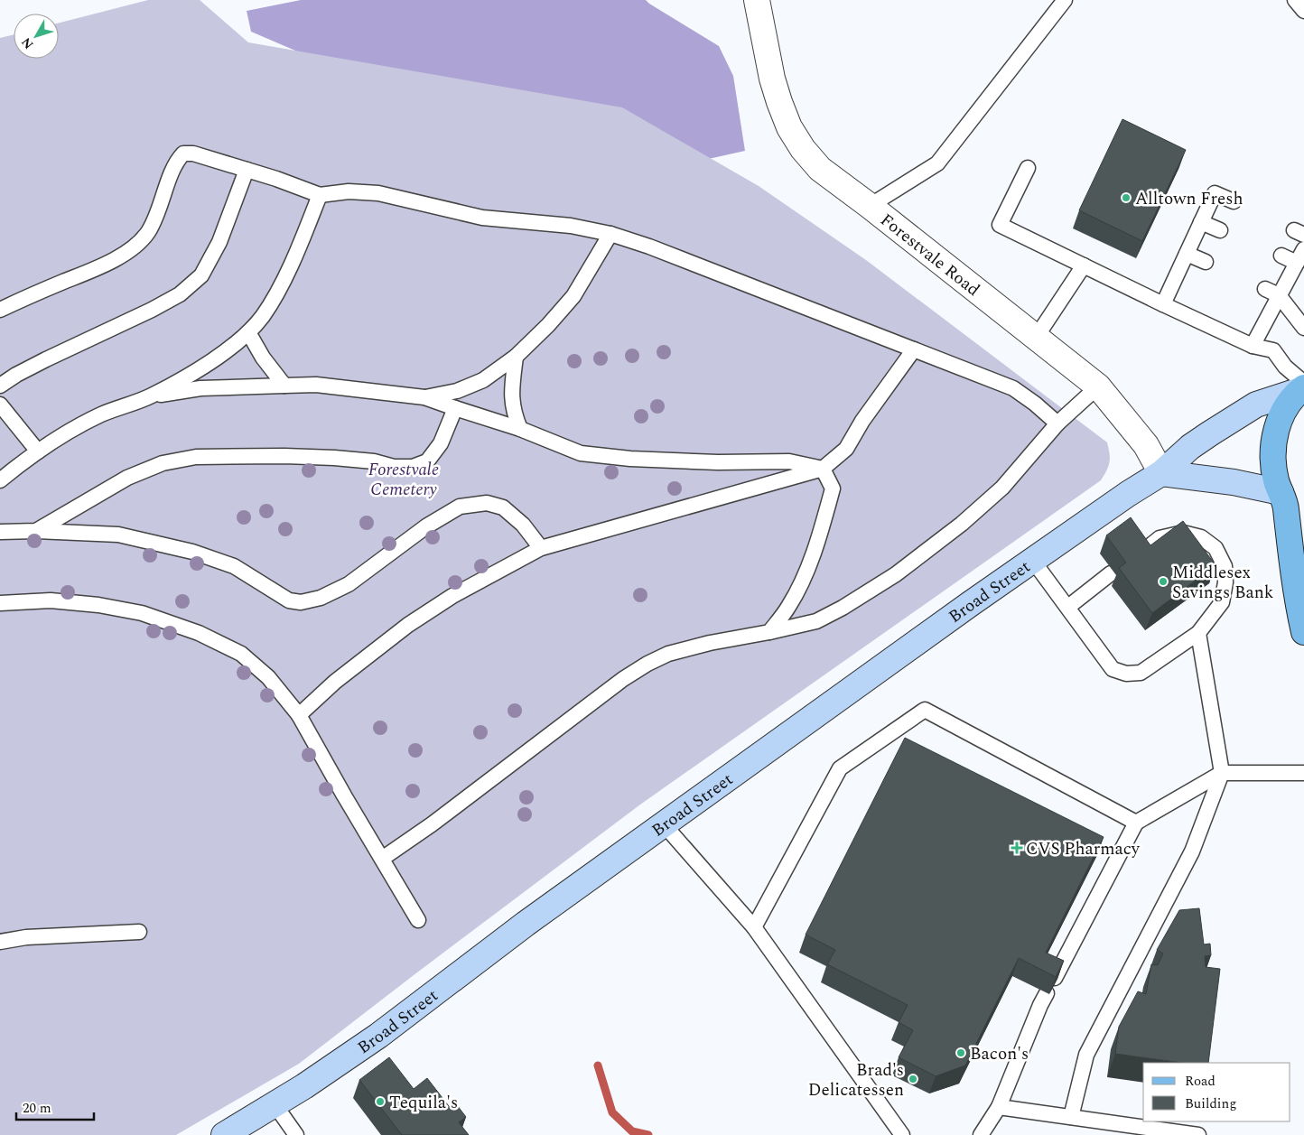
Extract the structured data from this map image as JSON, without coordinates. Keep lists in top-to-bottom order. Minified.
{"streets":{"main road":["Broad Street"],"street":["Forestvale Road"]},"crossings":[["Forestvale Road","Broad Street"]],"parks":["Forestvale Cemetery"],"places":{"other":["Alltown Fresh","Middlesex Savings Bank","Bacon's","Brad's Delicatessen","Tequila's"],"health":["CVS Pharmacy"]},"legend":["Road","Building"],"scale_bar":"20 m","north":"bottom left"}
